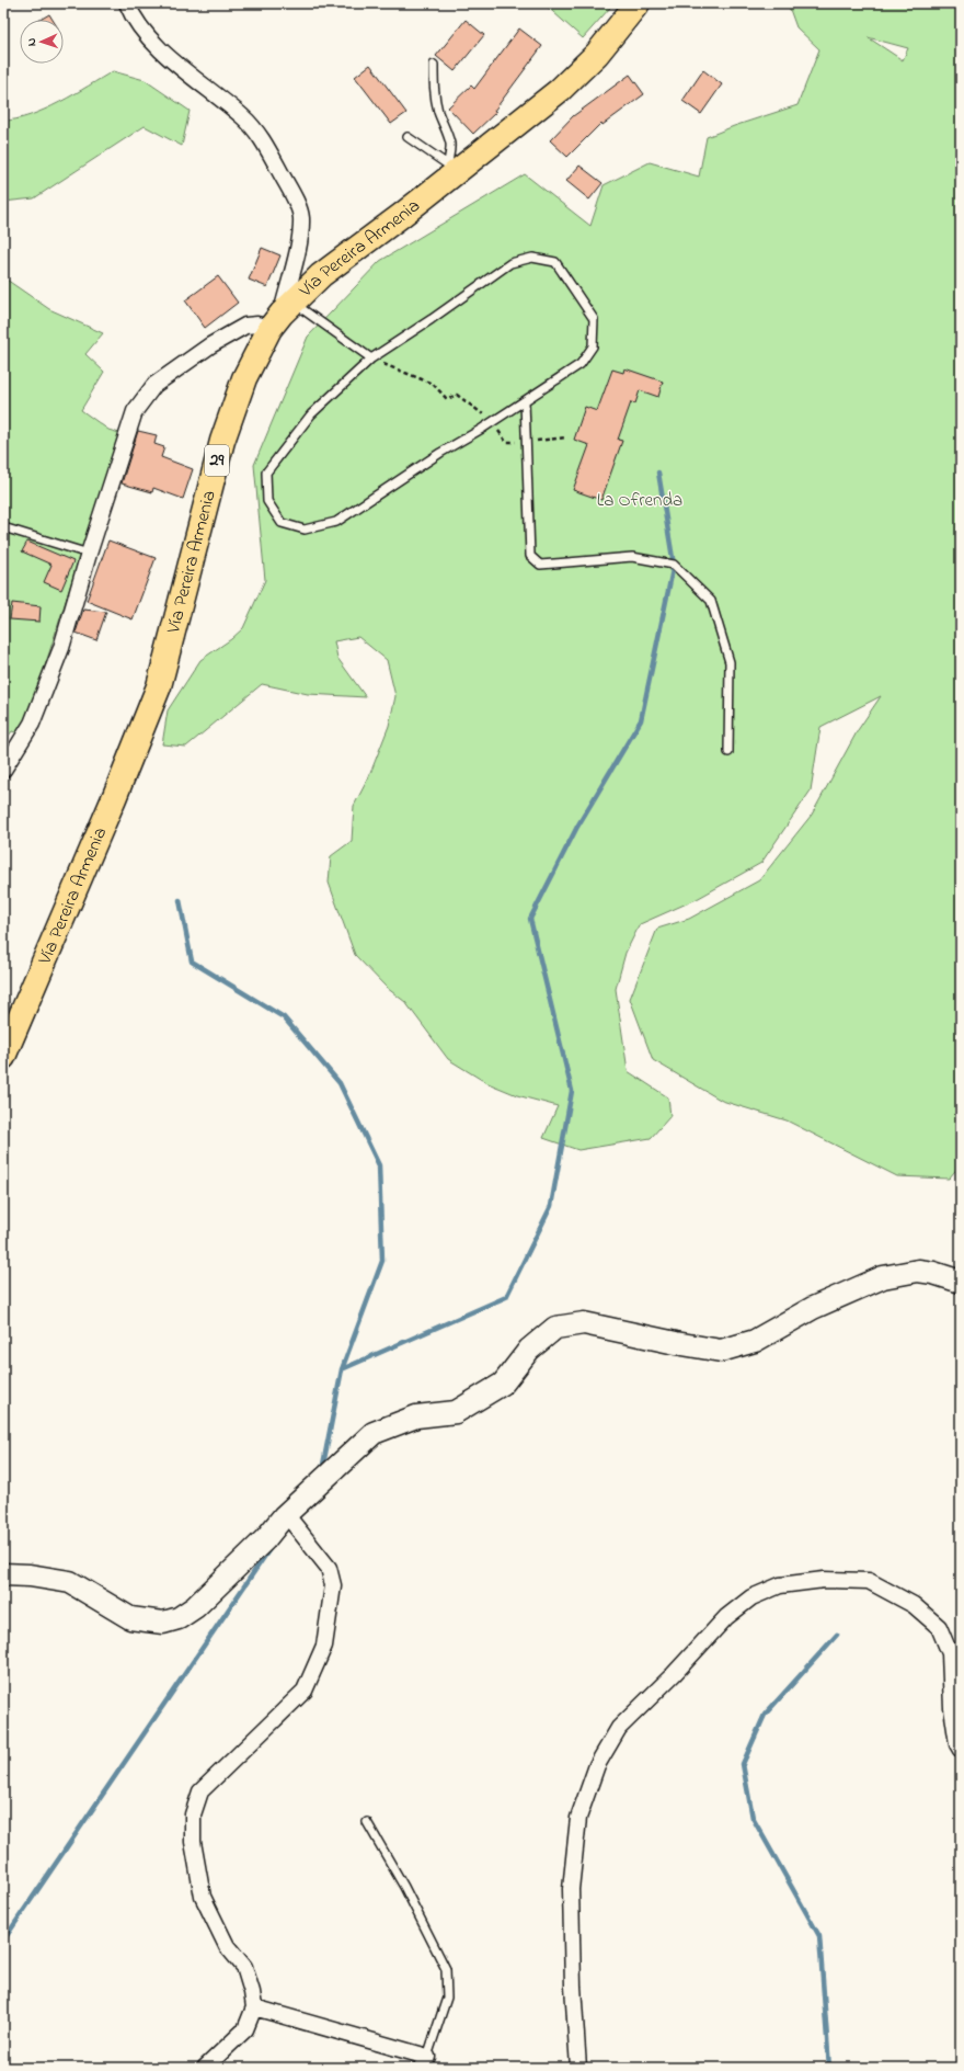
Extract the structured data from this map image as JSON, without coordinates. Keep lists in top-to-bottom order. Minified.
{"streets":{"main road":["Vía Pereira Armenia","29"]},"parks":["La Ofrenda"],"north":"left"}
